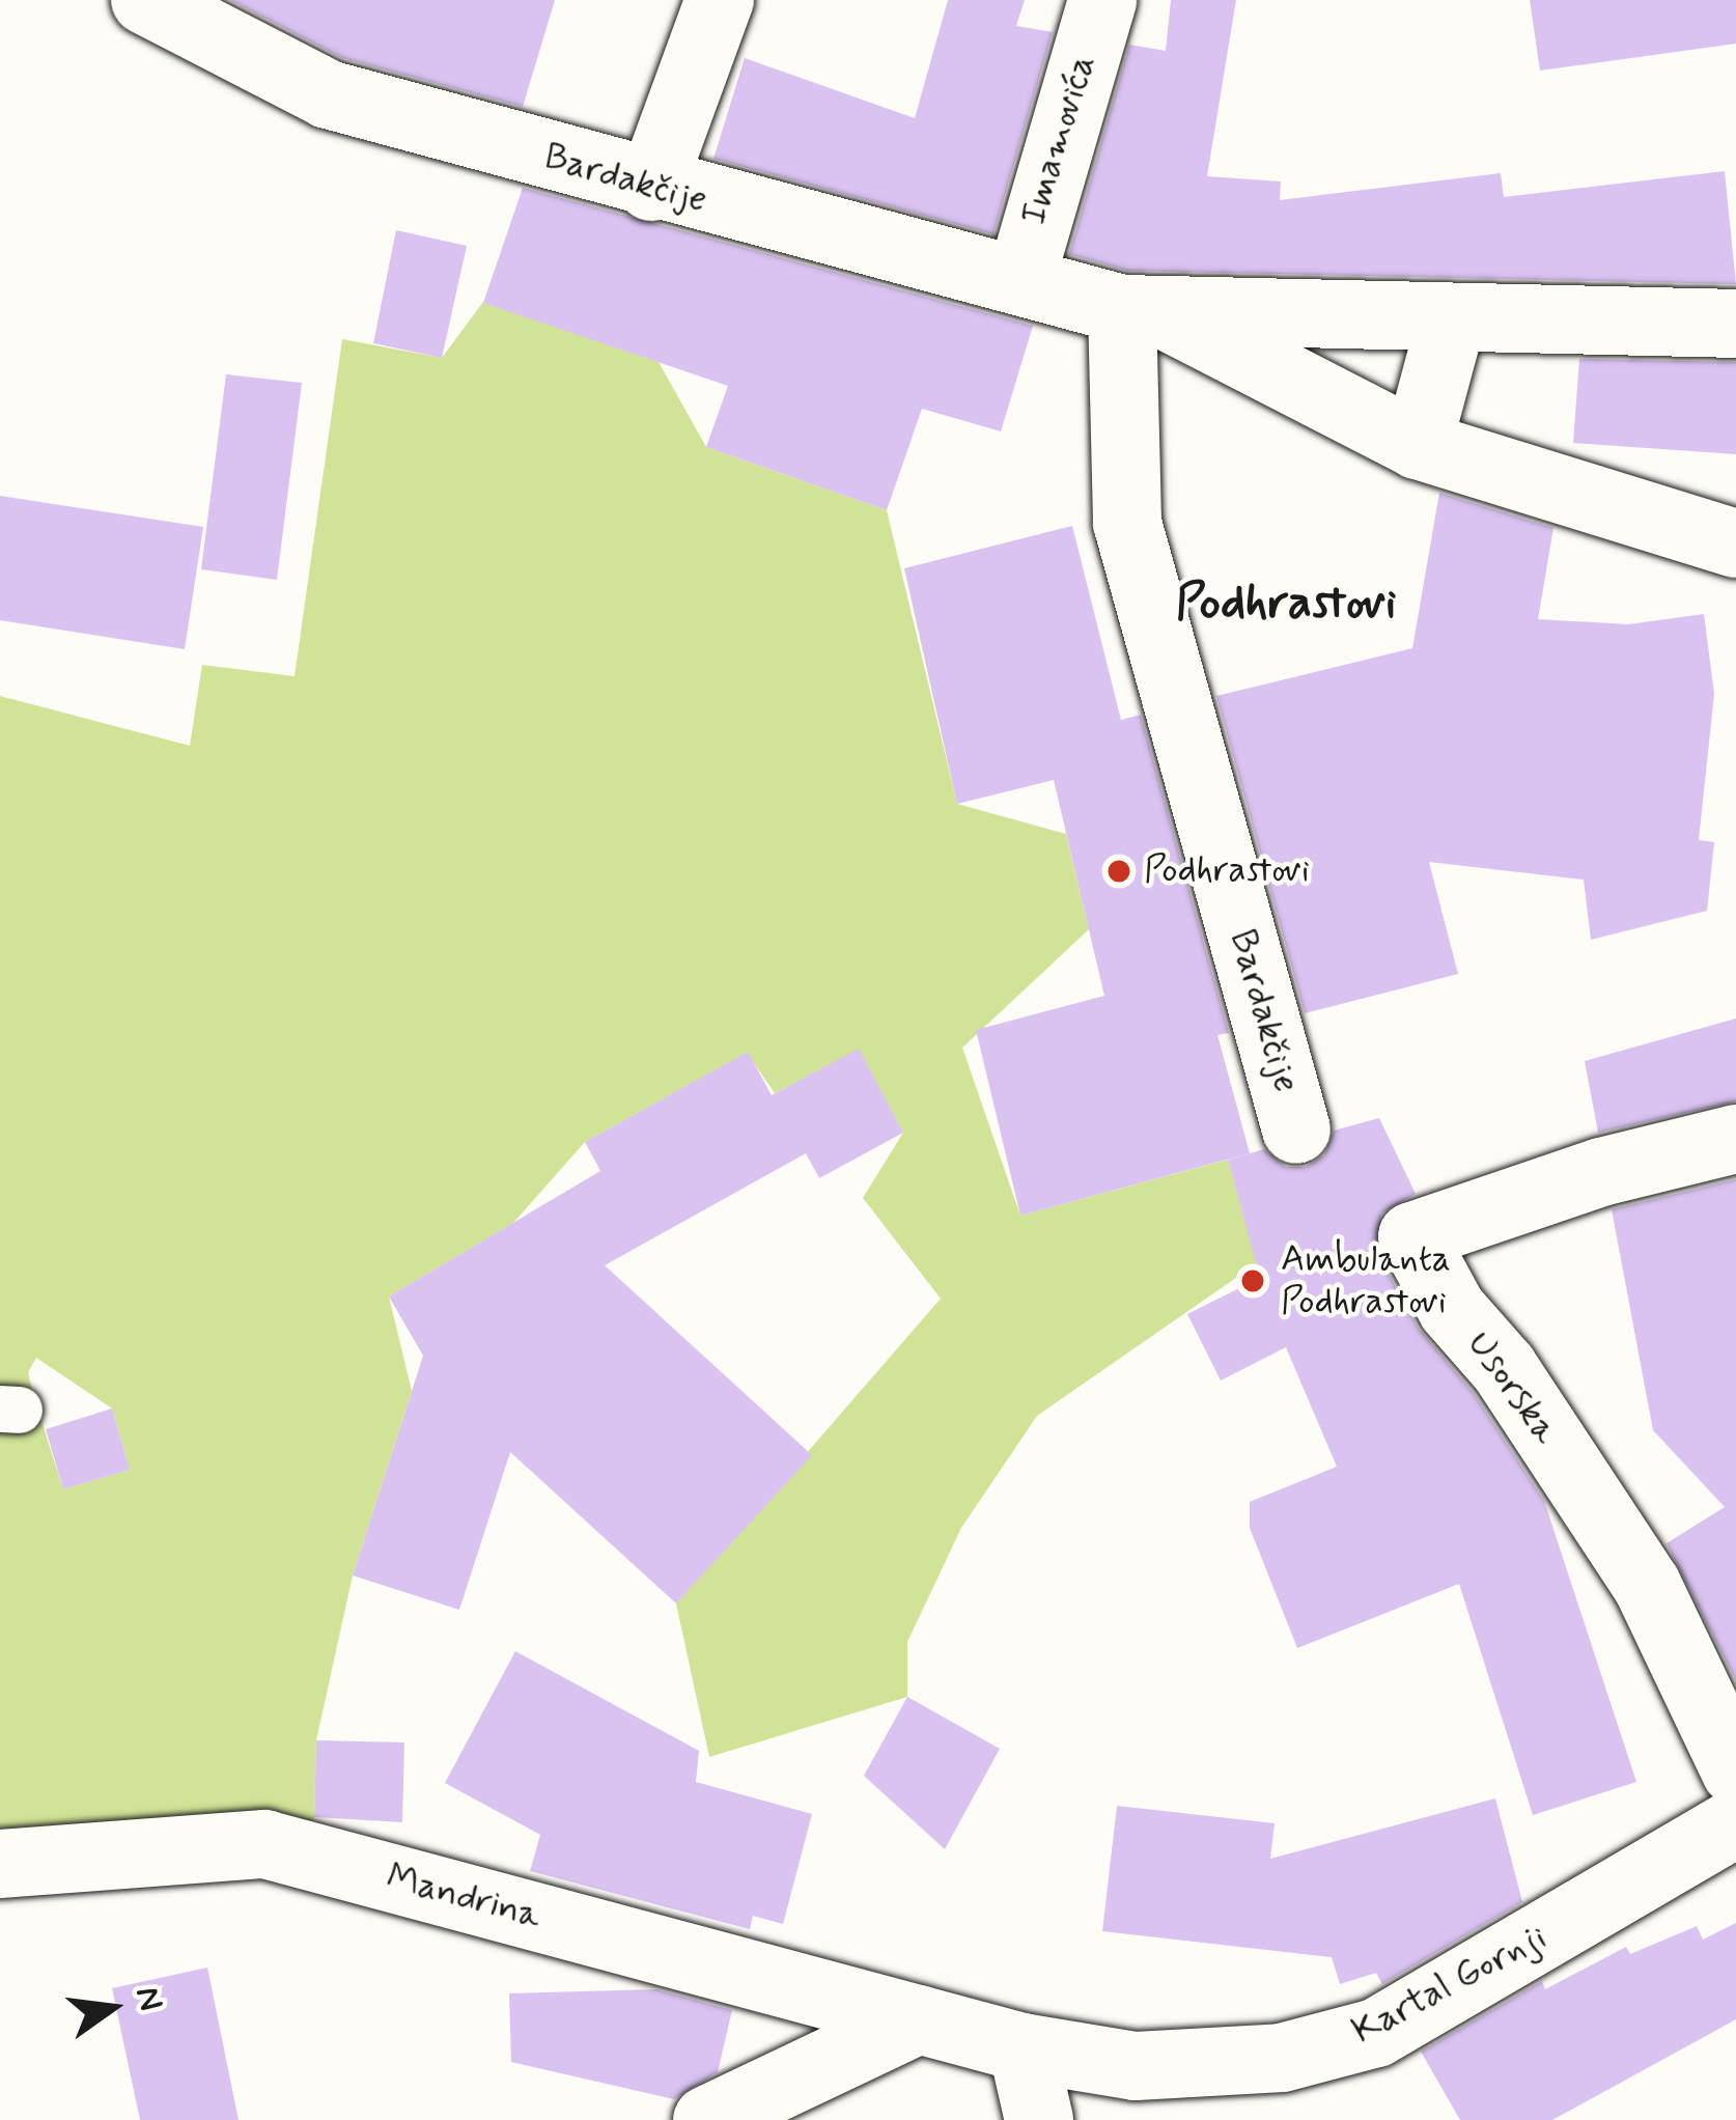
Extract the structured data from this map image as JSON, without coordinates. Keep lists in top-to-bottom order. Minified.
{"streets":{"street":["Imamovića","Bardakčije","Usorska","Mandrina","Kartal Gornji"]},"crossings":[["Imamovića","Bardakčije"],["Mandrina","Kartal Gornji"]],"districts":["Podhrastovi"],"places":["Podhrastovi","Ambulanta Podhrastovi"],"north":"right"}
